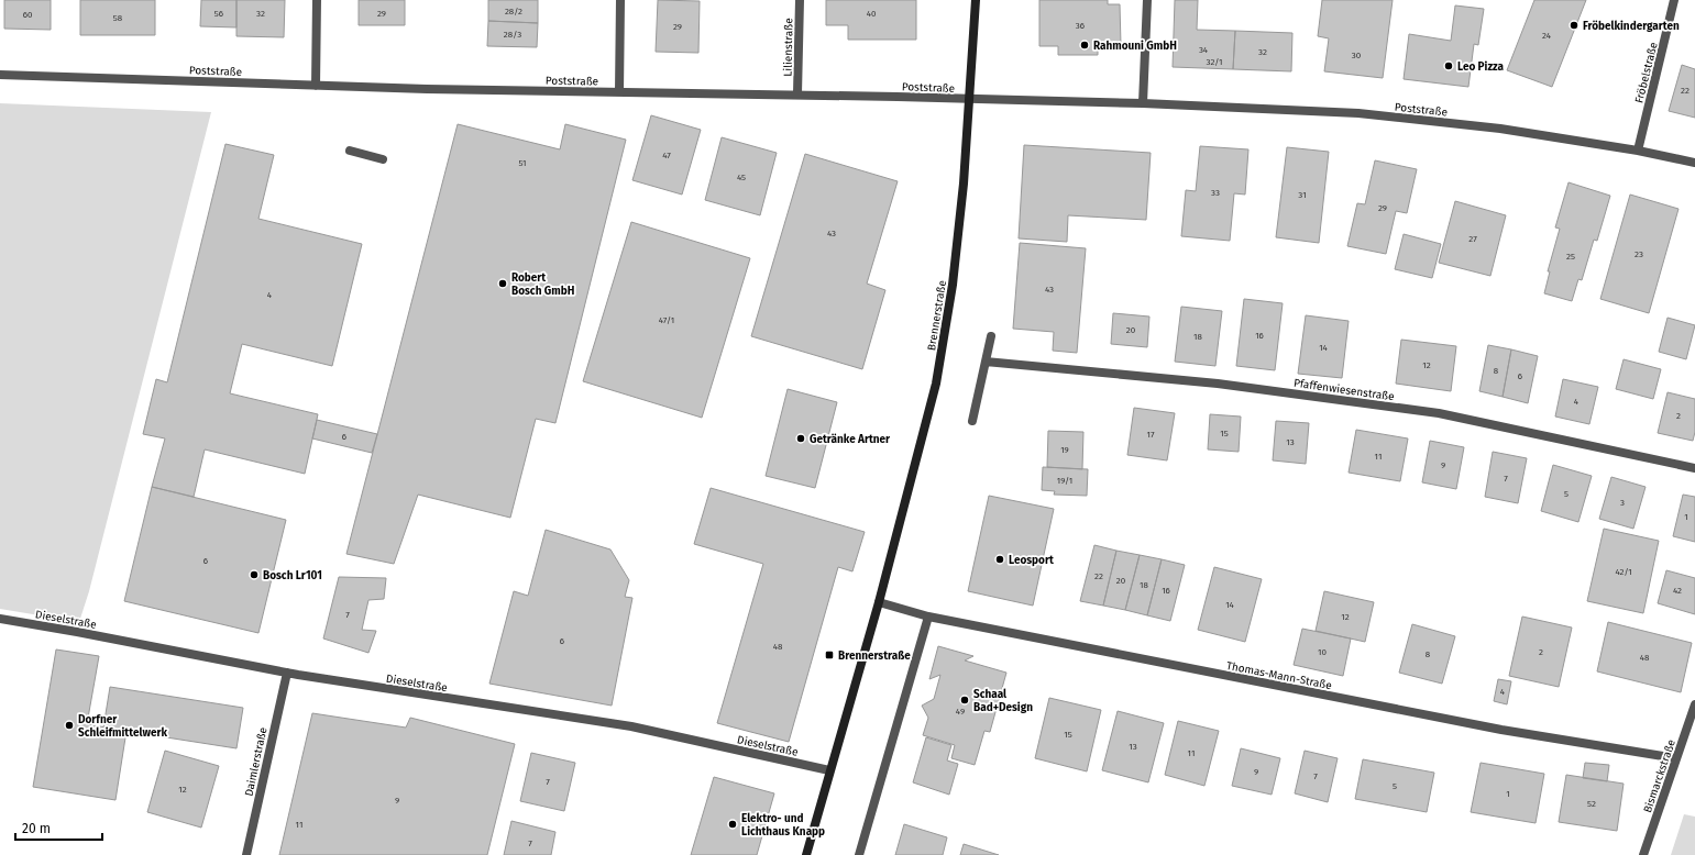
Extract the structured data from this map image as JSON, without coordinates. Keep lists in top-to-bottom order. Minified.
{"streets":{"main road":["Brennerstraße"],"street":["Lilienstraße","Poststraße","Fröbelstraße","Pfaffenwiesenstraße","Dieselstraße","Thomas-Mann-Straße","Daimlerstraße","Bismarckstraße"]},"crossings":[["Lilienstraße","Poststraße"],["Poststraße","Fröbelstraße"],["Poststraße","Brennerstraße"],["Brennerstraße","Dieselstraße"],["Brennerstraße","Thomas-Mann-Straße"],["Dieselstraße","Daimlerstraße"],["Thomas-Mann-Straße","Bismarckstraße"]],"places":{"other":["Fröbelkindergarten","Rahmouni GmbH","Leo Pizza","Robert Bosch GmbH","Getränke Artner","Leosport","Bosch Lr101","Schaal Bad+Design","Dorfner Schleifmittelwerk","Elektro- und Lichthaus Knapp"],"transit":["Brennerstraße"]},"house_numbers":["28/2","56","32","29","40","60","58","36","29","28/3","24","34","32","30","32/1","22","47","51","45","33","31","29","43","27","23","25","43","4","47/1","20","16","18","14","12","8","6","4","2","15","17","6","13","19","11","9","7","19/1","5","3","1","6","42/1","22","20","18","16","42","14","7","12","6","48","10","2","8","48","4","49","15","13","11","9","7","7","5","12","1","9","52","11","7"],"scale_bar":"20 m"}
